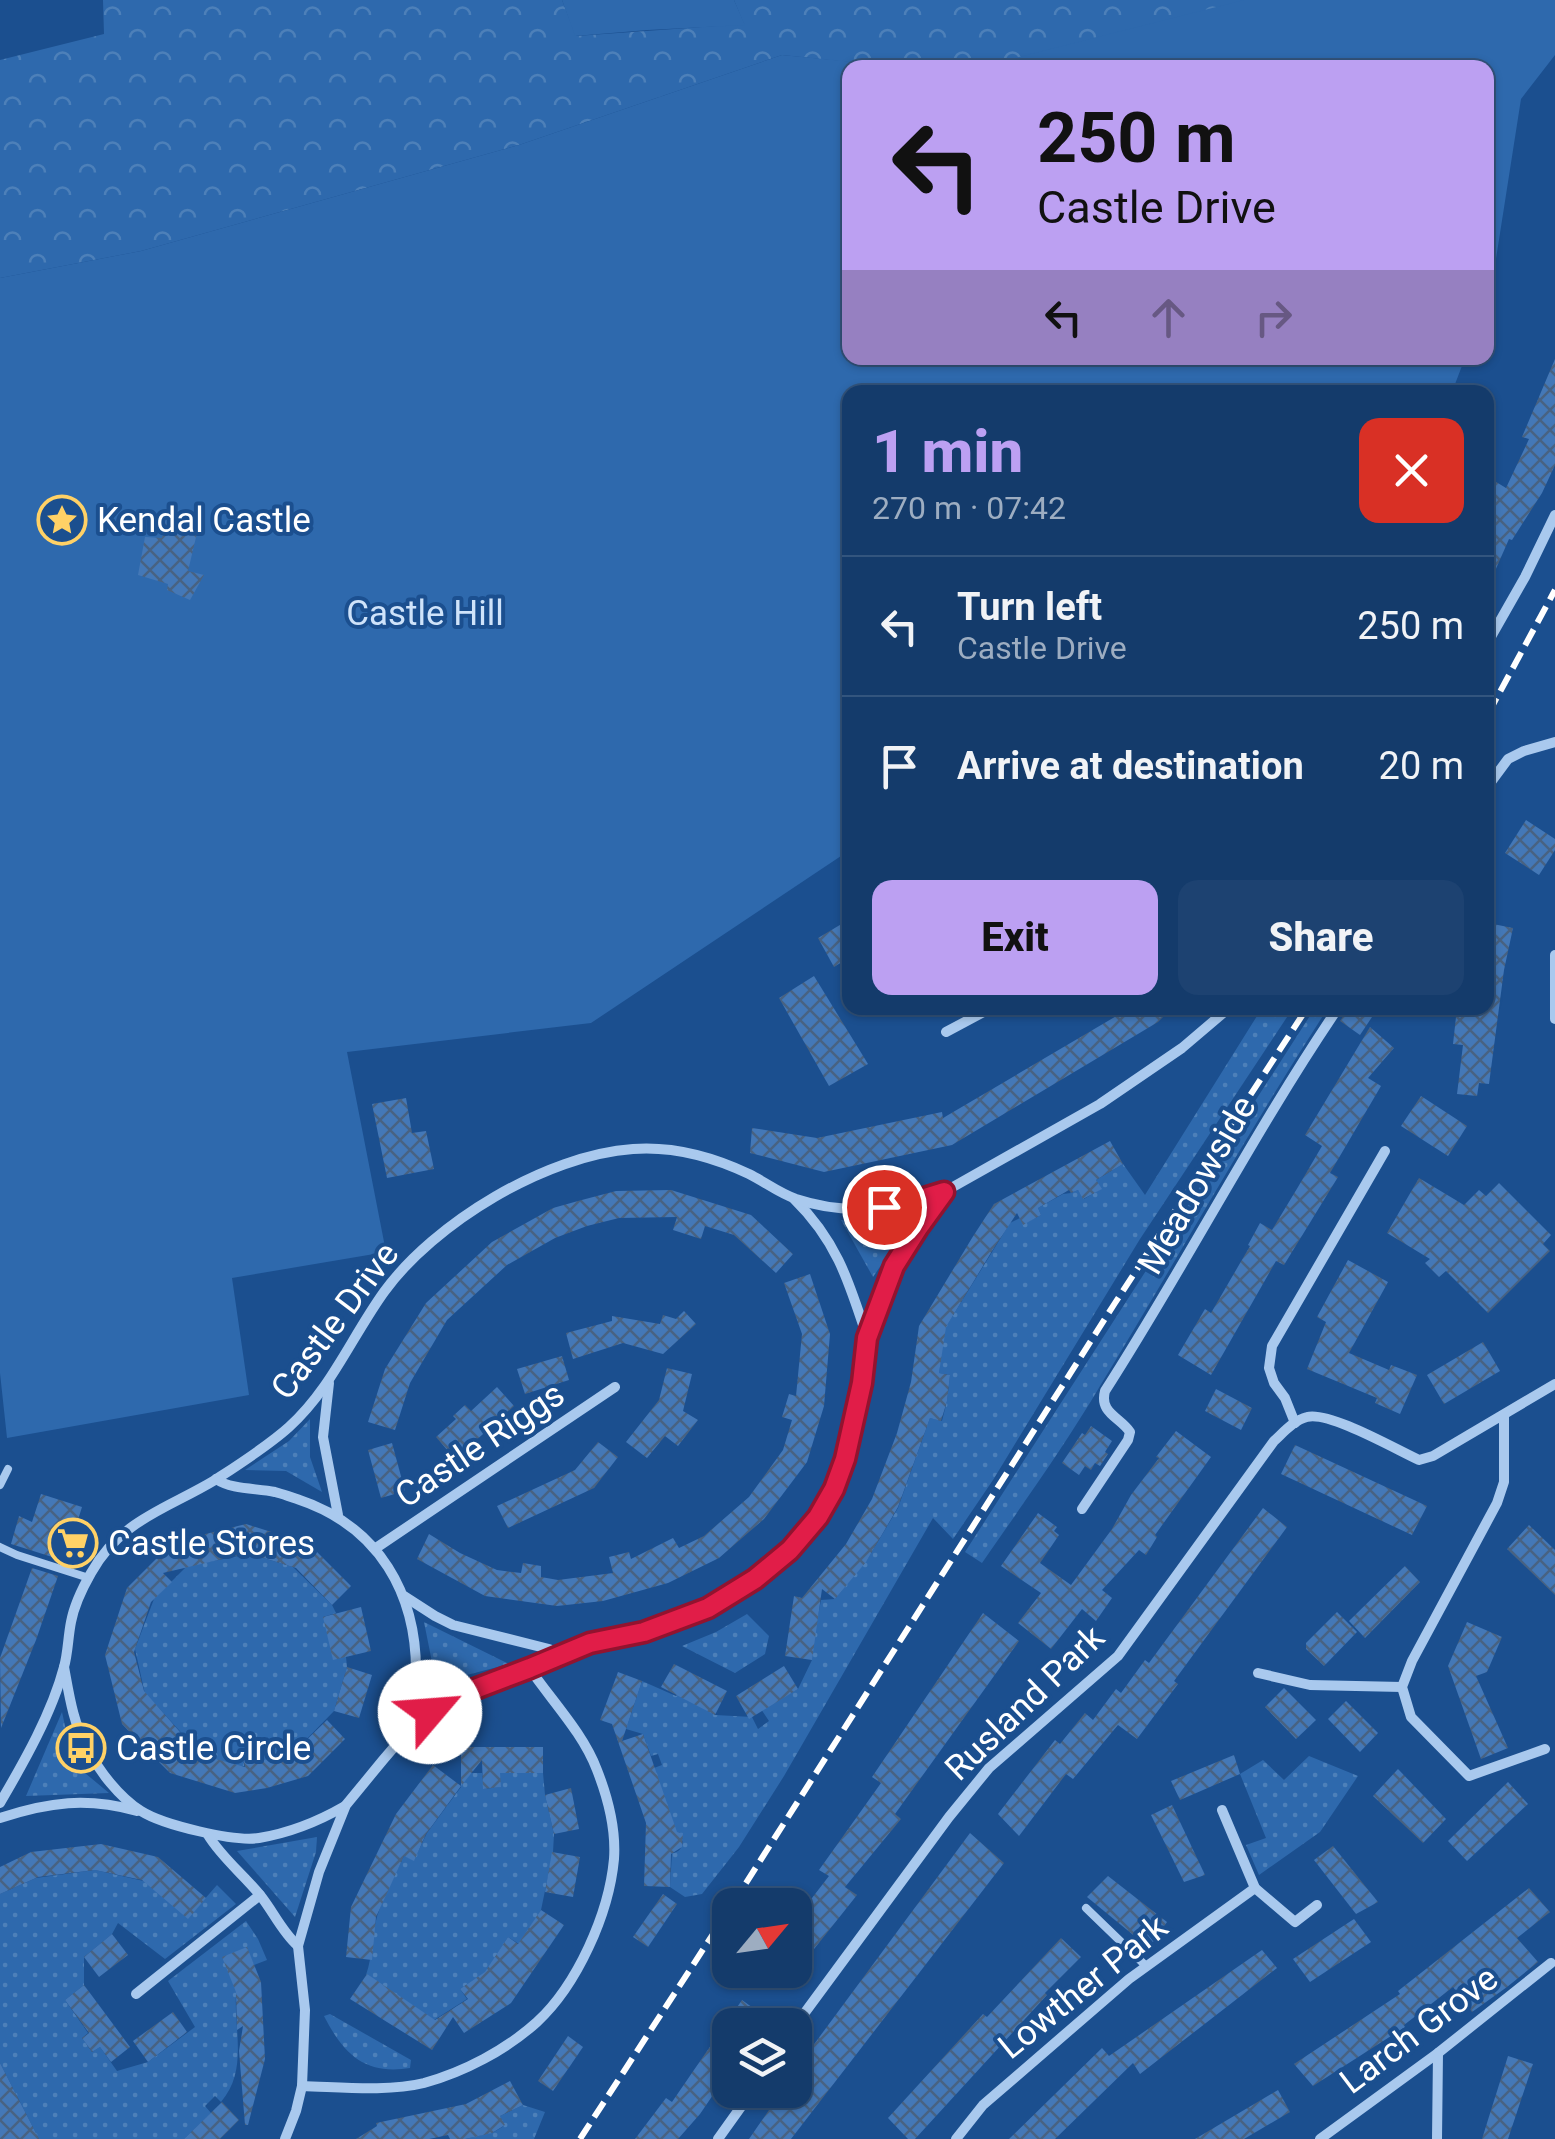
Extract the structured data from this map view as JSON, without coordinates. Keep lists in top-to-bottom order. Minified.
{"streets":{"street":["Meadowside","Castle Drive","Castle Riggs","Rusland Park","Lowther Park","Larch Grove"]},"crossings":[["Castle Drive","Castle Riggs"]],"parks":["Castle Hill"],"places":{"place":["Kendal Castle"],"supermarket":["Castle Stores"],"bus stop":["Castle Circle"]},"north":"top right","page":{"turn":["250 m","Castle Drive"],"heading":["1 min","270 m · 07:42"],"list":[{"name":"Turn left","note":"Castle Drive","value":"250 m"},{"name":"Arrive at destination","value":"20 m"}],"buttons":["Exit","Share"]}}
